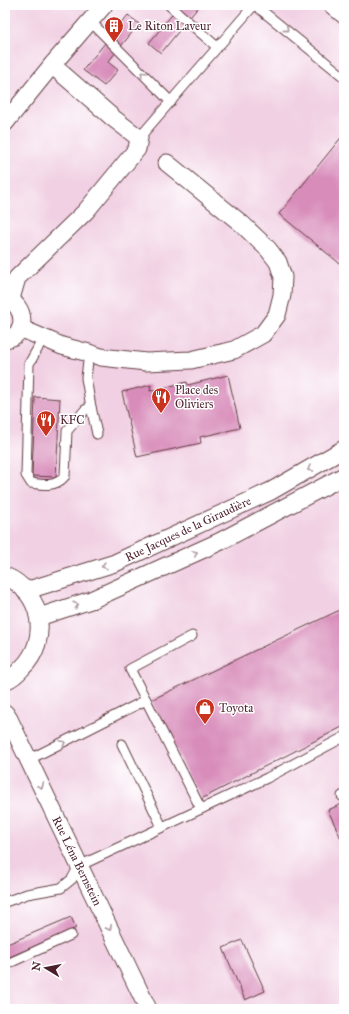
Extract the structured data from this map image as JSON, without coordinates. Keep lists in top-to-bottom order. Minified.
{"streets":{"street":["Rue Jacques de la Giraudière","Rue Léna Bernstein"]},"one_way":["Rue Léna Bernstein"],"places":{"building":["Le Riton Laveur"],"restaurant":["Place des Oliviers","KFC"],"shop":["Toyota"]},"north":"left"}
